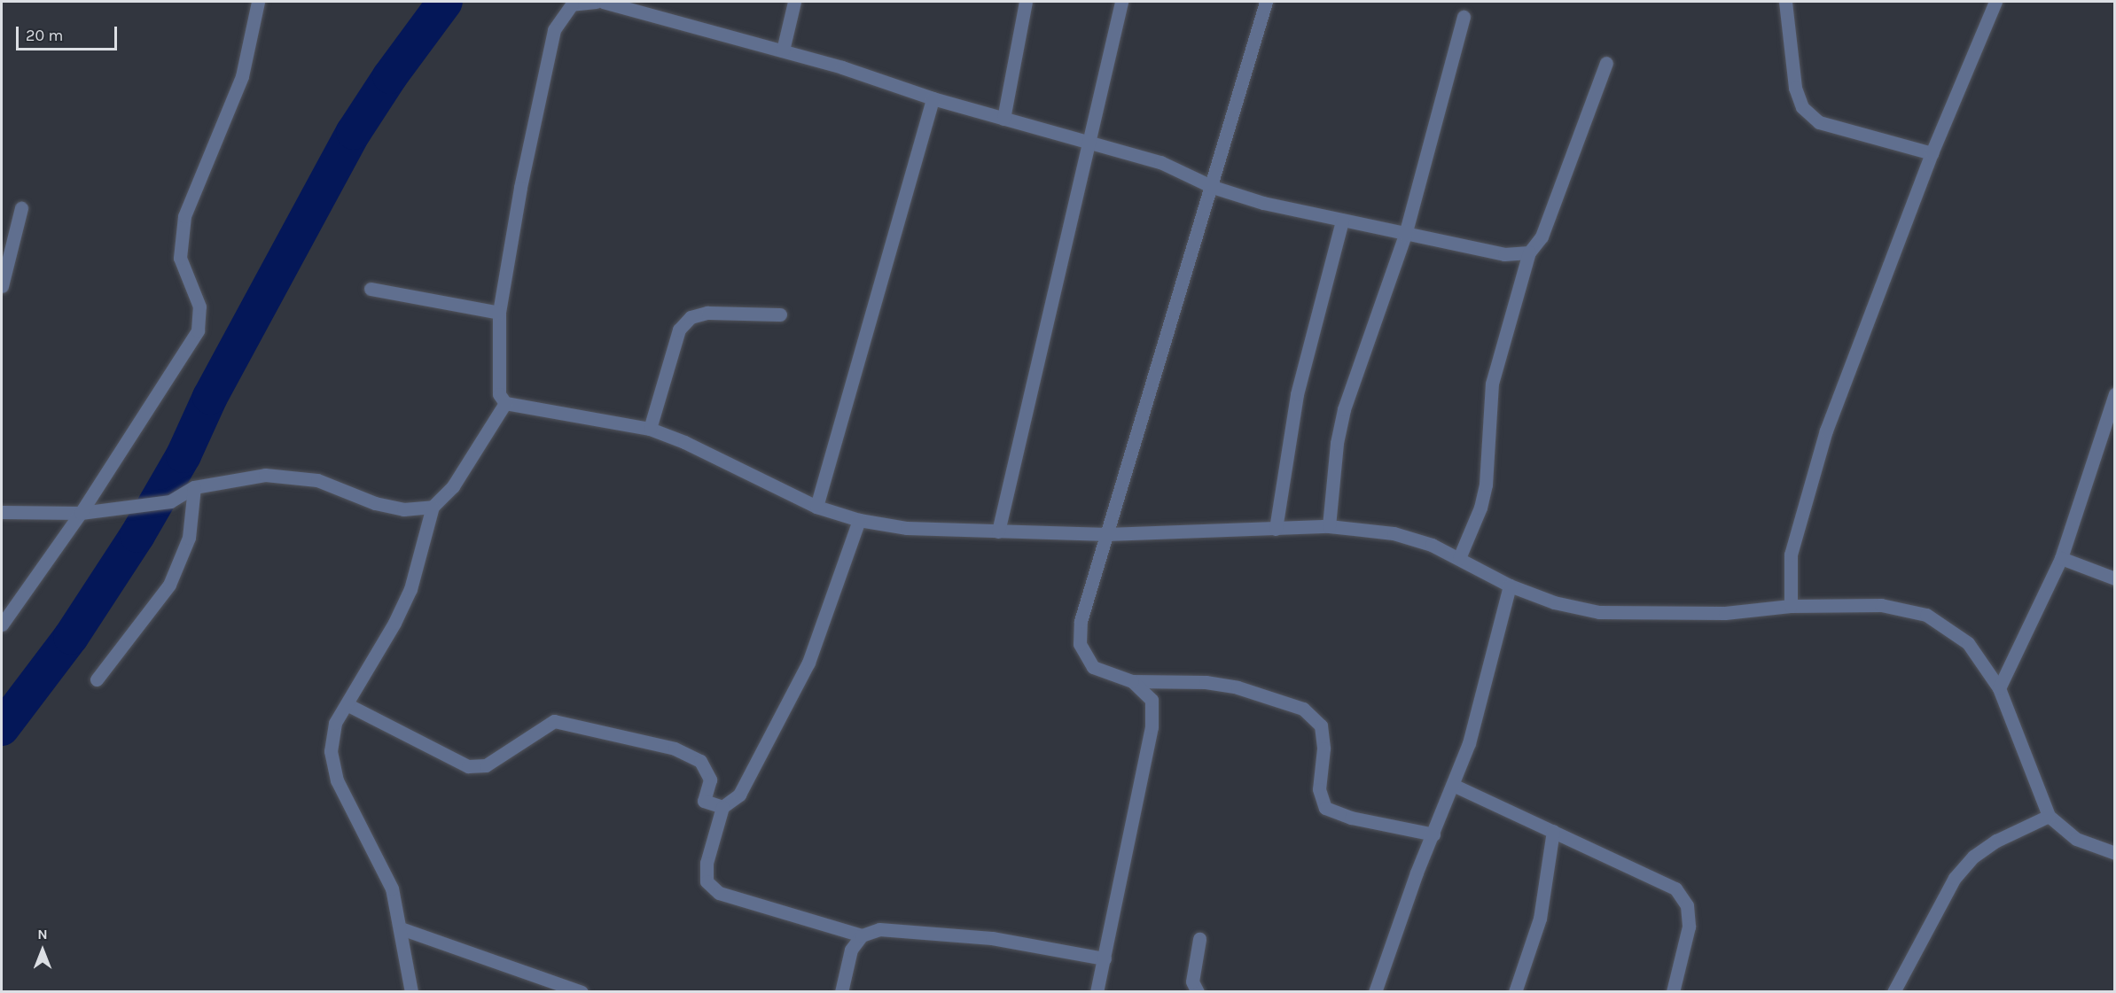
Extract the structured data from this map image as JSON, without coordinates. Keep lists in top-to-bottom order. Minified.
{"scale_bar":"20 m","north":"top"}
